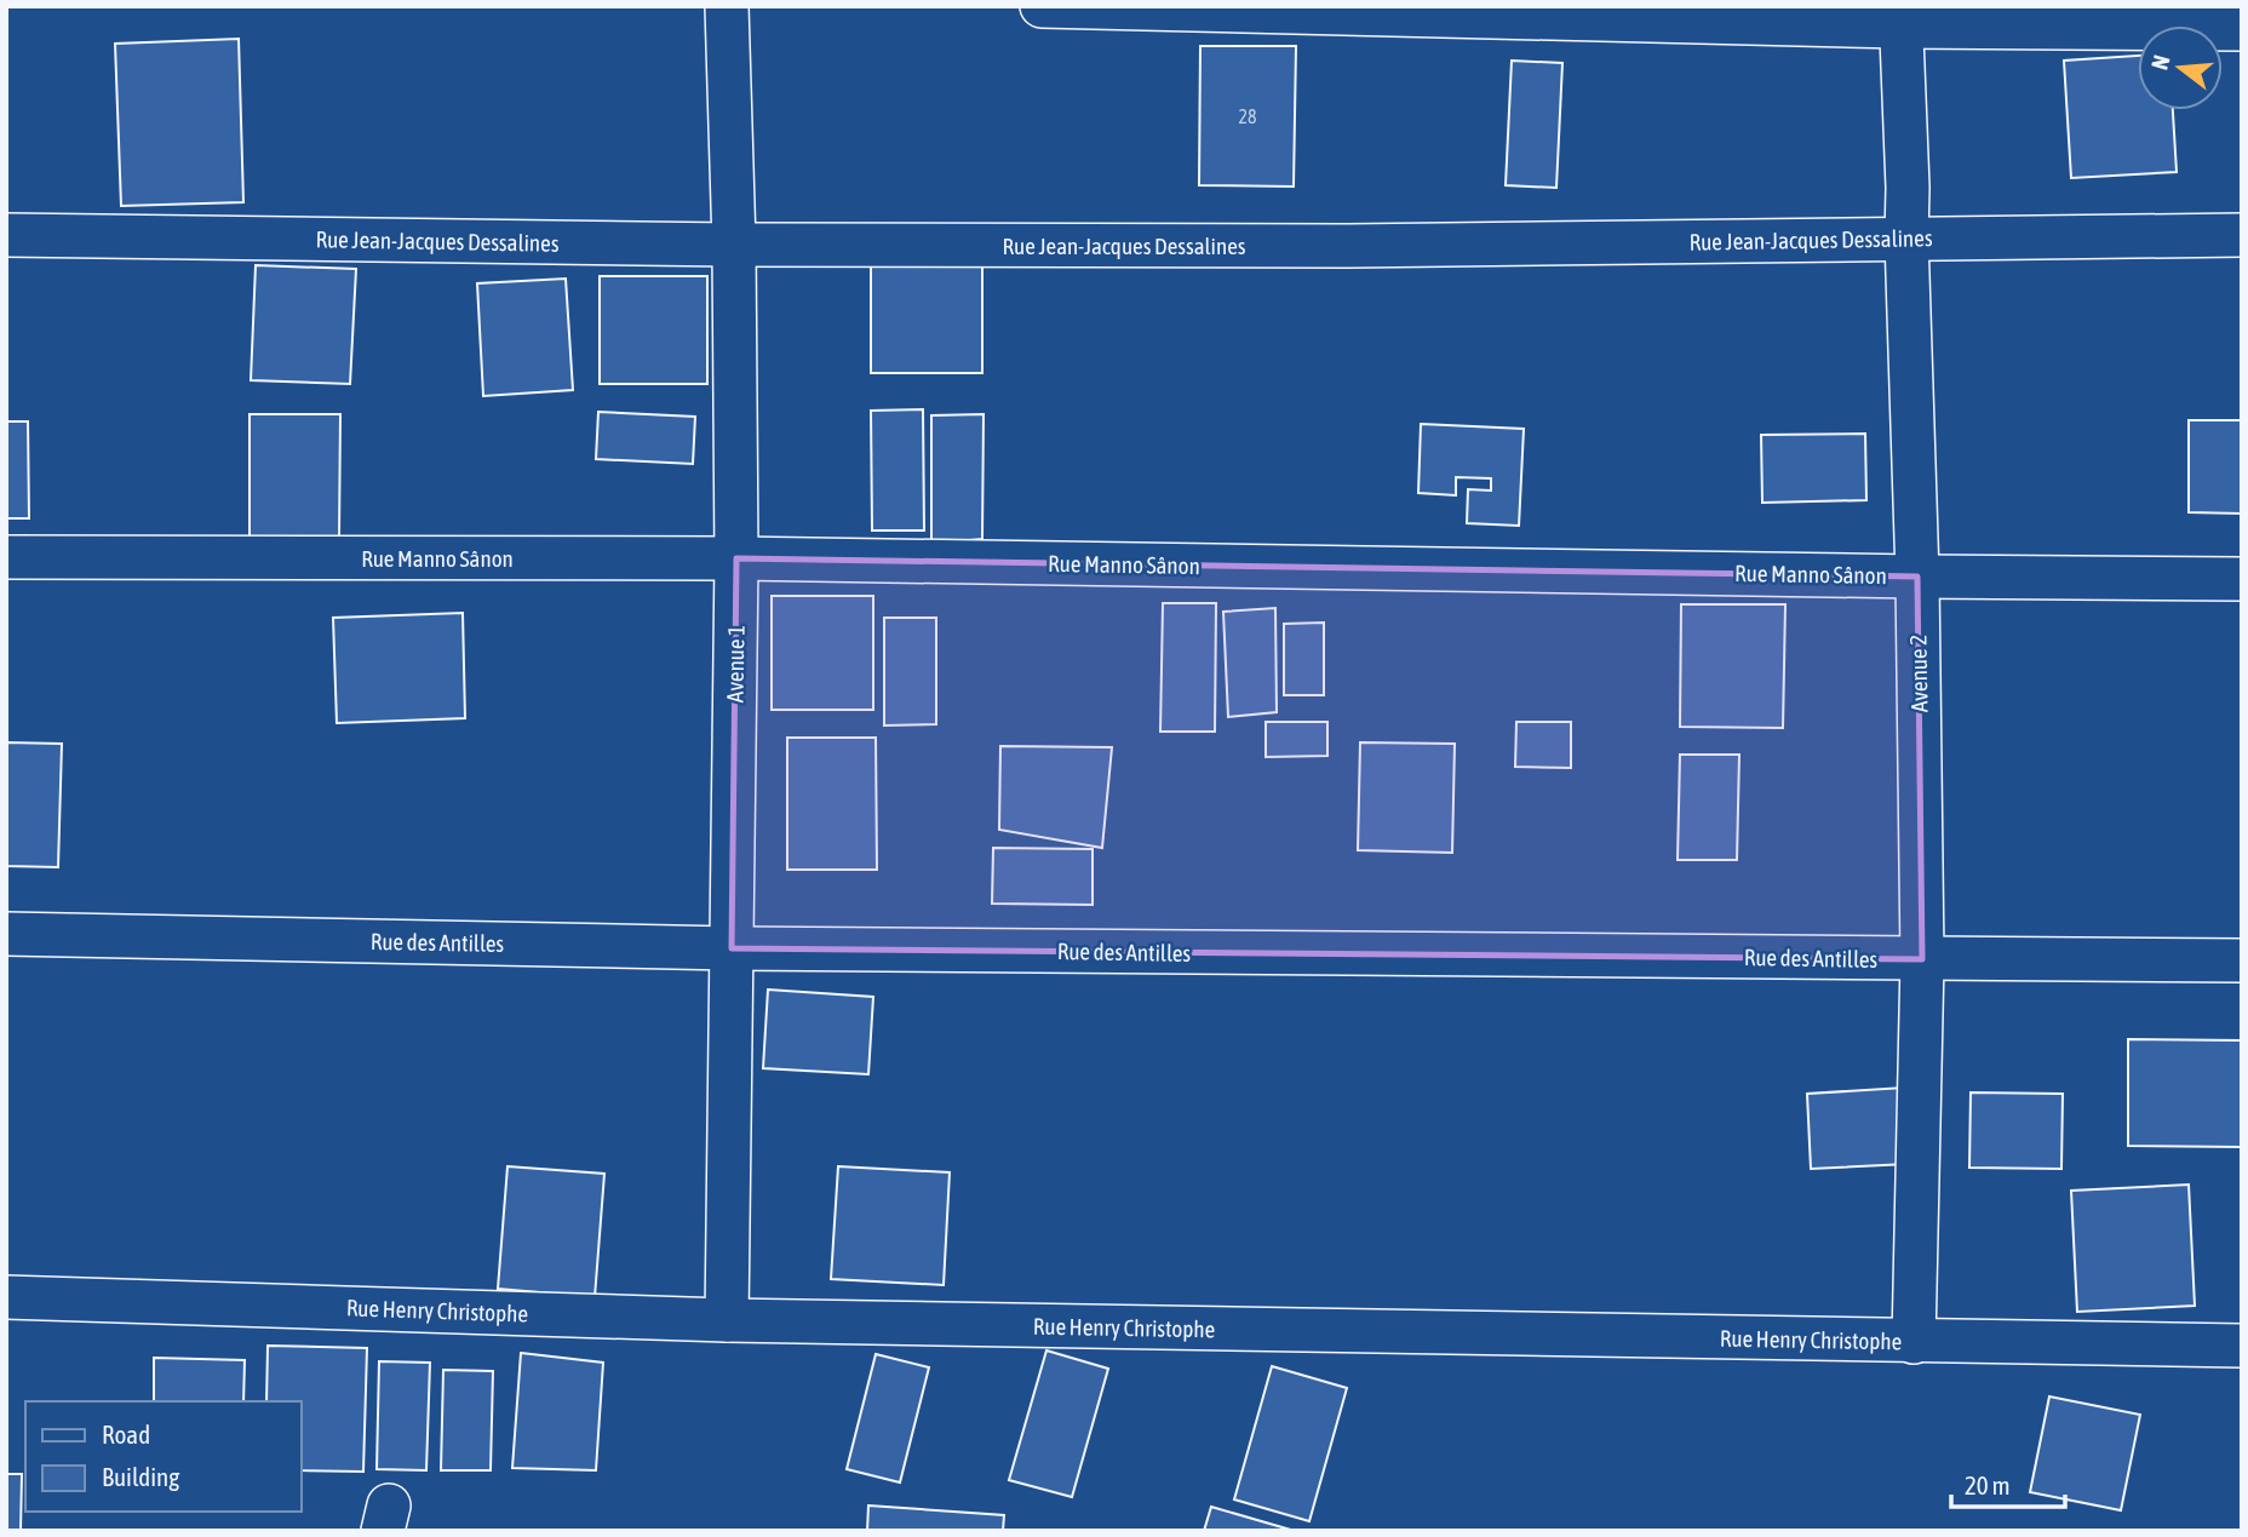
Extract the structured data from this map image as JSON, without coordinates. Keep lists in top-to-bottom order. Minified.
{"streets":{"street":["Rue Jean-Jacques Dessalines","Rue Manno Sânon","Avenue 1","Avenue 2","Rue des Antilles","Rue Henry Christophe"]},"crossings":[["Rue Jean-Jacques Dessalines","Avenue 1"],["Rue Jean-Jacques Dessalines","Avenue 2"],["Rue Manno Sânon","Avenue 1"],["Rue Manno Sânon","Avenue 2"],["Avenue 1","Rue des Antilles"],["Avenue 1","Rue Henry Christophe"],["Avenue 2","Rue des Antilles"],["Avenue 2","Rue Henry Christophe"]],"house_numbers":["28"],"legend":["Road","Building"],"scale_bar":"20 m","north":"left"}
